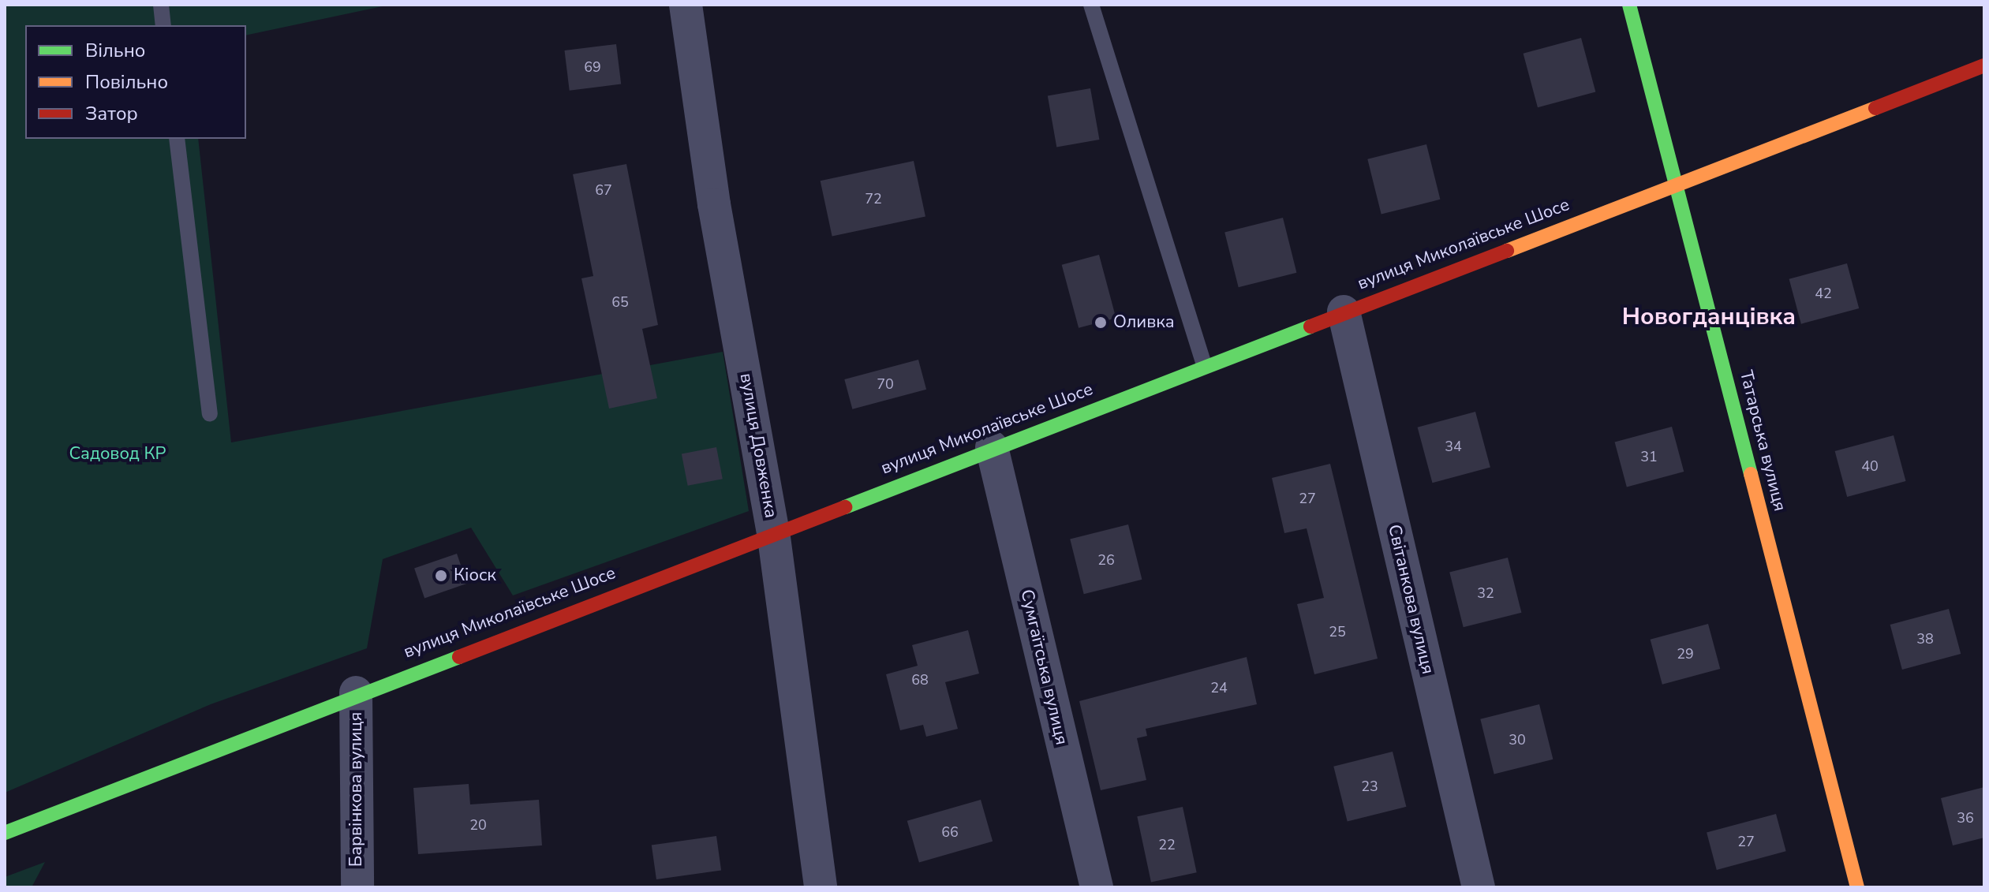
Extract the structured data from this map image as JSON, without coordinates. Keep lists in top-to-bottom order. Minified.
{"streets":{"main road":["вулиця Миколаївське Шосе","Татарська вулиця"],"street":["вулиця Довженка","Світанкова вулиця","Сумгаїтська вулиця","Барвінкова вулиця"]},"crossings":[["вулиця Миколаївське Шосе","Татарська вулиця"],["вулиця Миколаївське Шосе","вулиця Довженка"],["вулиця Миколаївське Шосе","Світанкова вулиця"],["вулиця Миколаївське Шосе","Сумгаїтська вулиця"],["вулиця Миколаївське Шосе","Барвінкова вулиця"]],"districts":["Новогданцівка"],"parks":["Садовод КР"],"places":["Оливка","Кіоск"],"house_numbers":["69","67","72","42","65","70","34","31","40","27","26","32","25","38","29","68","24","30","23","36","20","66","27","22"],"legend":["Вільно","Повільно","Затор"]}
